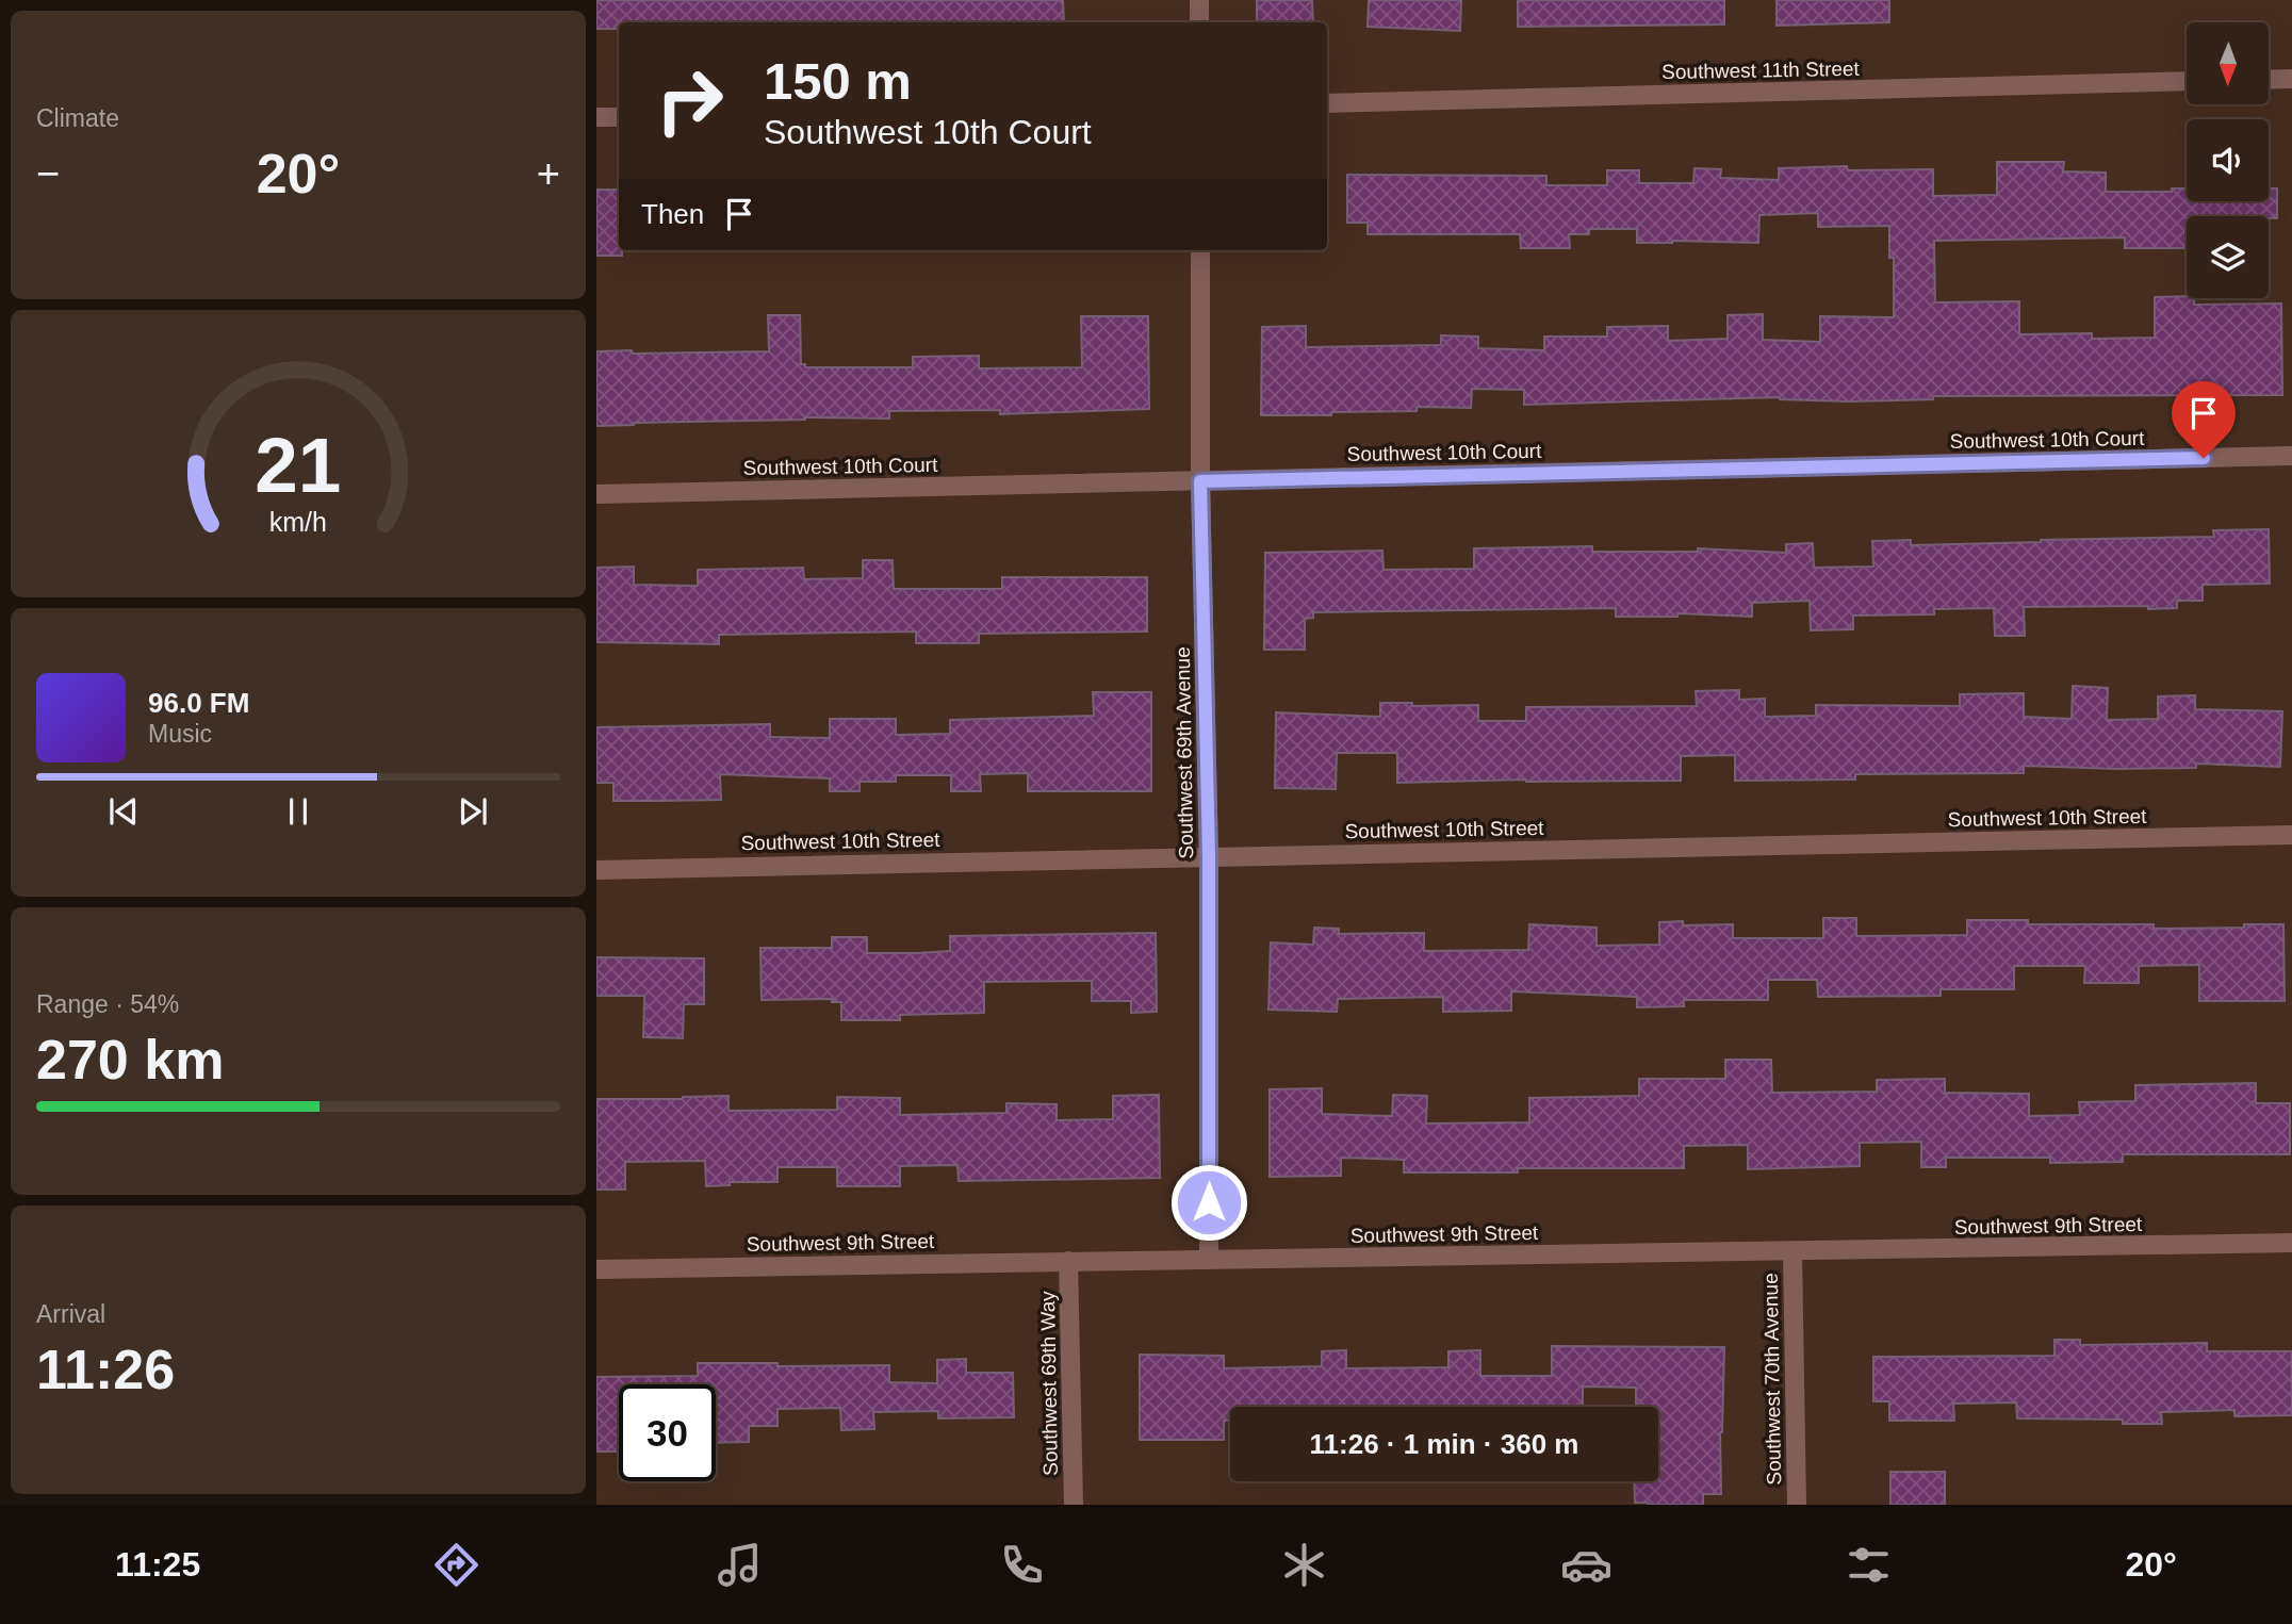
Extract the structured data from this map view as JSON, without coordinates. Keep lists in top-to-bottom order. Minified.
{"streets":{"street":["Southwest 11th Street","Southwest 10th Court","Southwest 69th Avenue","Southwest 10th Street","Southwest 9th Street","Southwest 70th Avenue","Southwest 69th Way"]},"crossings":[["Southwest 10th Court","Southwest 69th Avenue"],["Southwest 69th Avenue","Southwest 10th Street"],["Southwest 69th Avenue","Southwest 9th Street"],["Southwest 9th Street","Southwest 70th Avenue"],["Southwest 9th Street","Southwest 69th Way"]],"north":"bottom","page":{"tile":["Climate",["Range · 54%","270 km"],["Arrival","11:26"]],"turn":["150 m","Southwest 10th Court"],"heat":["−","20°","+"],"then":"Then","song":["96.0 FM","Music"],"limit":"30","trip":"11:26 · 1 min · 360 m","tabs":["11:25","20°"],"gauge":["21","km/h"]}}
